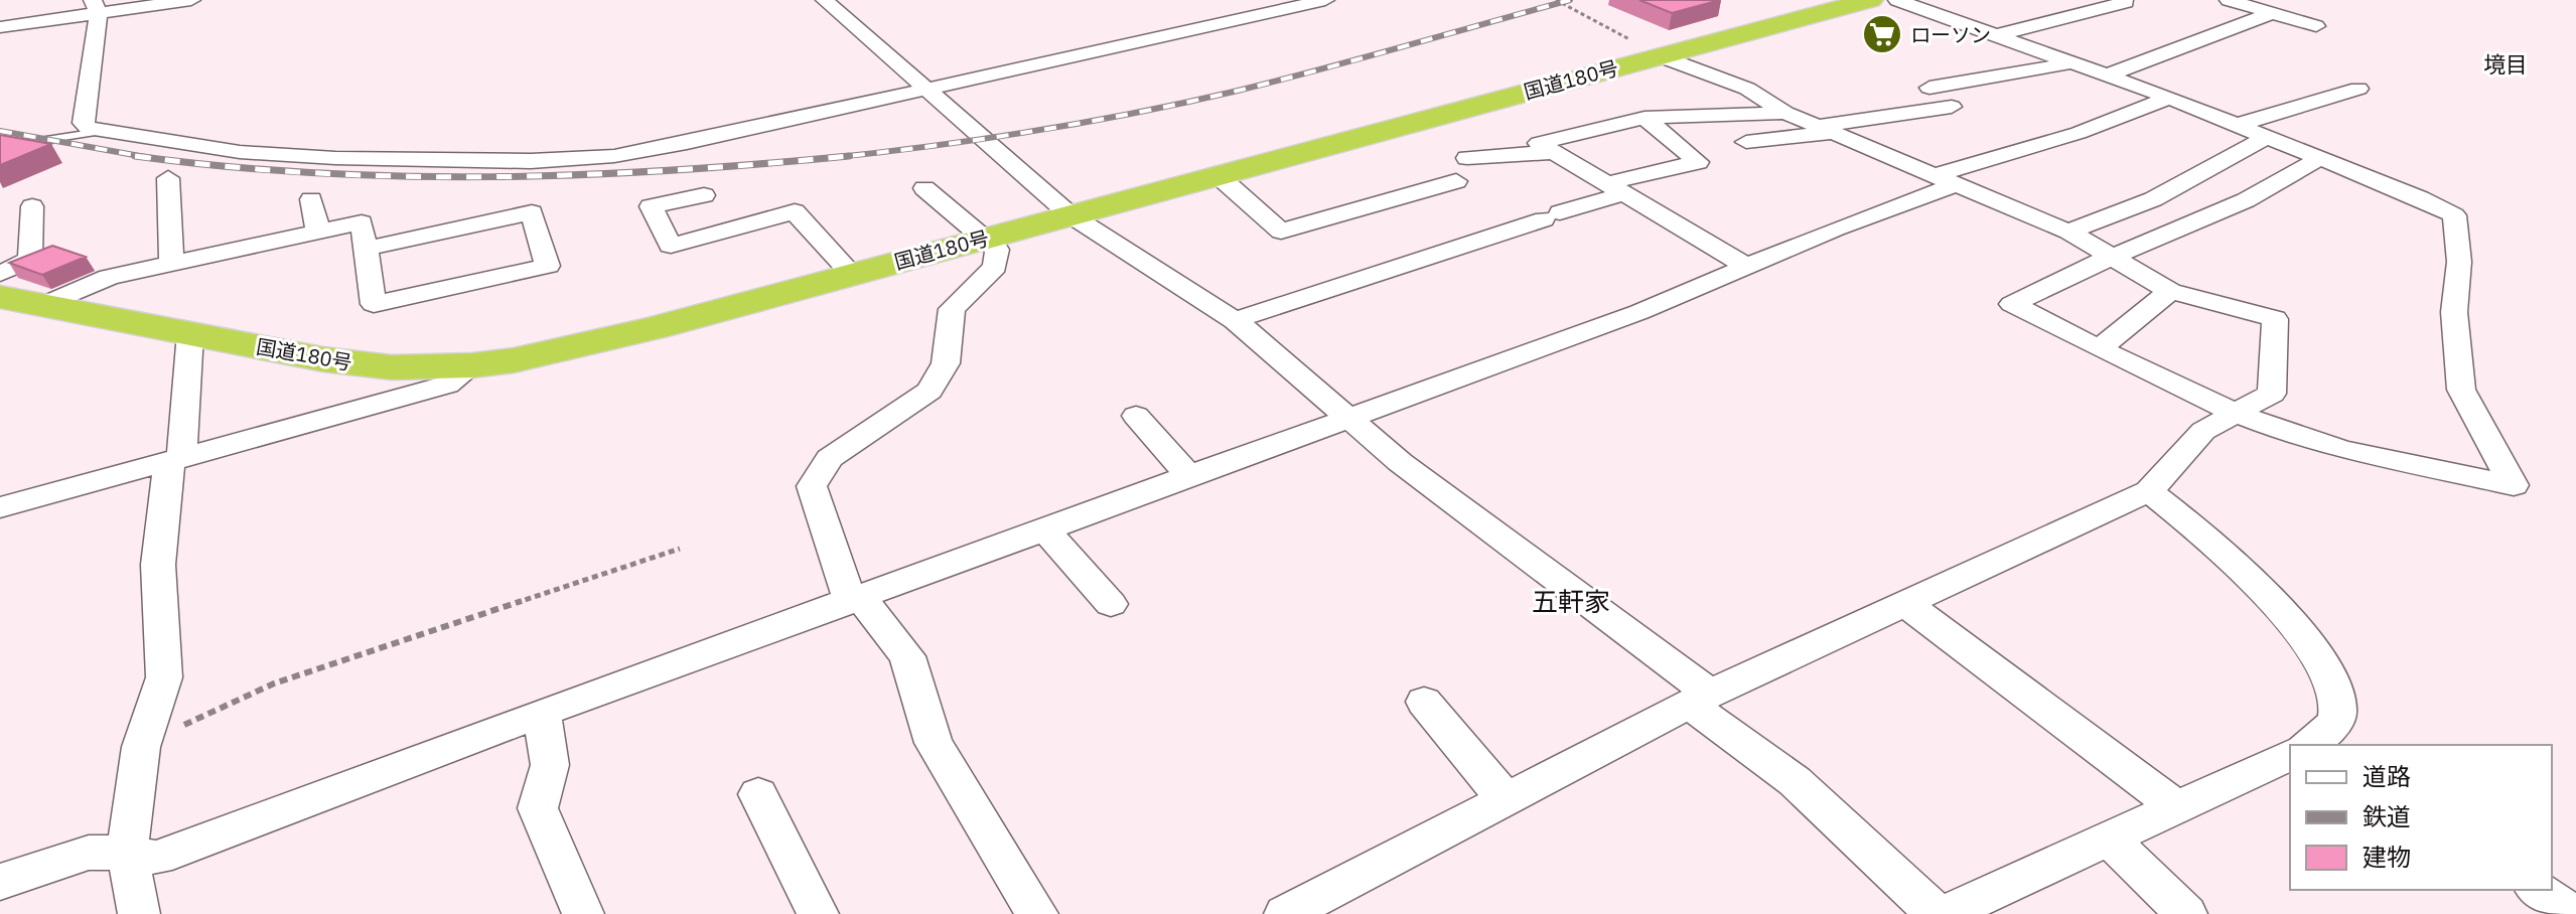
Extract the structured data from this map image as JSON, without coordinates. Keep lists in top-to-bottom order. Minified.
{"streets":{"highway":["国道180号"]},"districts":["境目","五軒家"],"places":{"supermarket":["ローソン"]},"legend":["道路","鉄道","建物"]}
